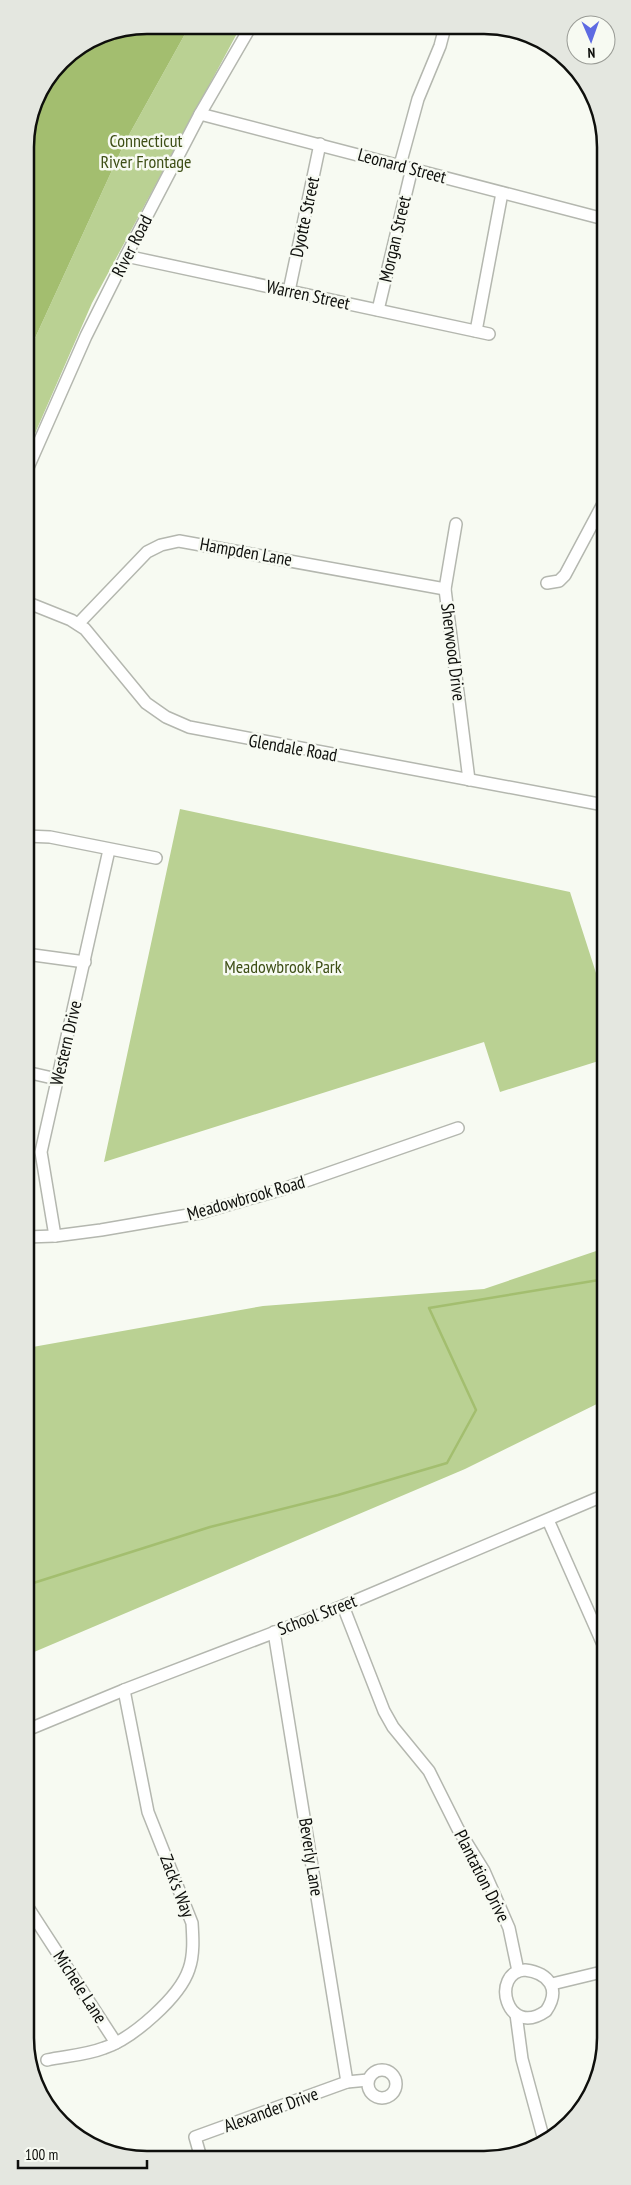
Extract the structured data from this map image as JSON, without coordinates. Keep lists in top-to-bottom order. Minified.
{"streets":{"street":["Leonard Street","Dyotte Street","Morgan Street","River Road","Warren Street","Hampden Lane","Sherwood Drive","Glendale Road","Western Drive","Meadowbrook Road","School Street","Beverly Lane","Plantation Drive","Zack's Way","Michele Lane","Alexander Drive"]},"crossings":[["Leonard Street","Dyotte Street"],["Leonard Street","Morgan Street"],["Leonard Street","River Road"],["Dyotte Street","Warren Street"],["Morgan Street","Warren Street"],["River Road","Warren Street"],["Hampden Lane","Sherwood Drive"],["Hampden Lane","Glendale Road"],["Sherwood Drive","Glendale Road"],["Western Drive","Meadowbrook Road"],["School Street","Beverly Lane"],["School Street","Plantation Drive"],["School Street","Zack's Way"],["Beverly Lane","Alexander Drive"],["Zack's Way","Michele Lane"]],"parks":["Connecticut River Frontage","Meadowbrook Park"],"scale_bar":"100 m","north":"bottom"}
